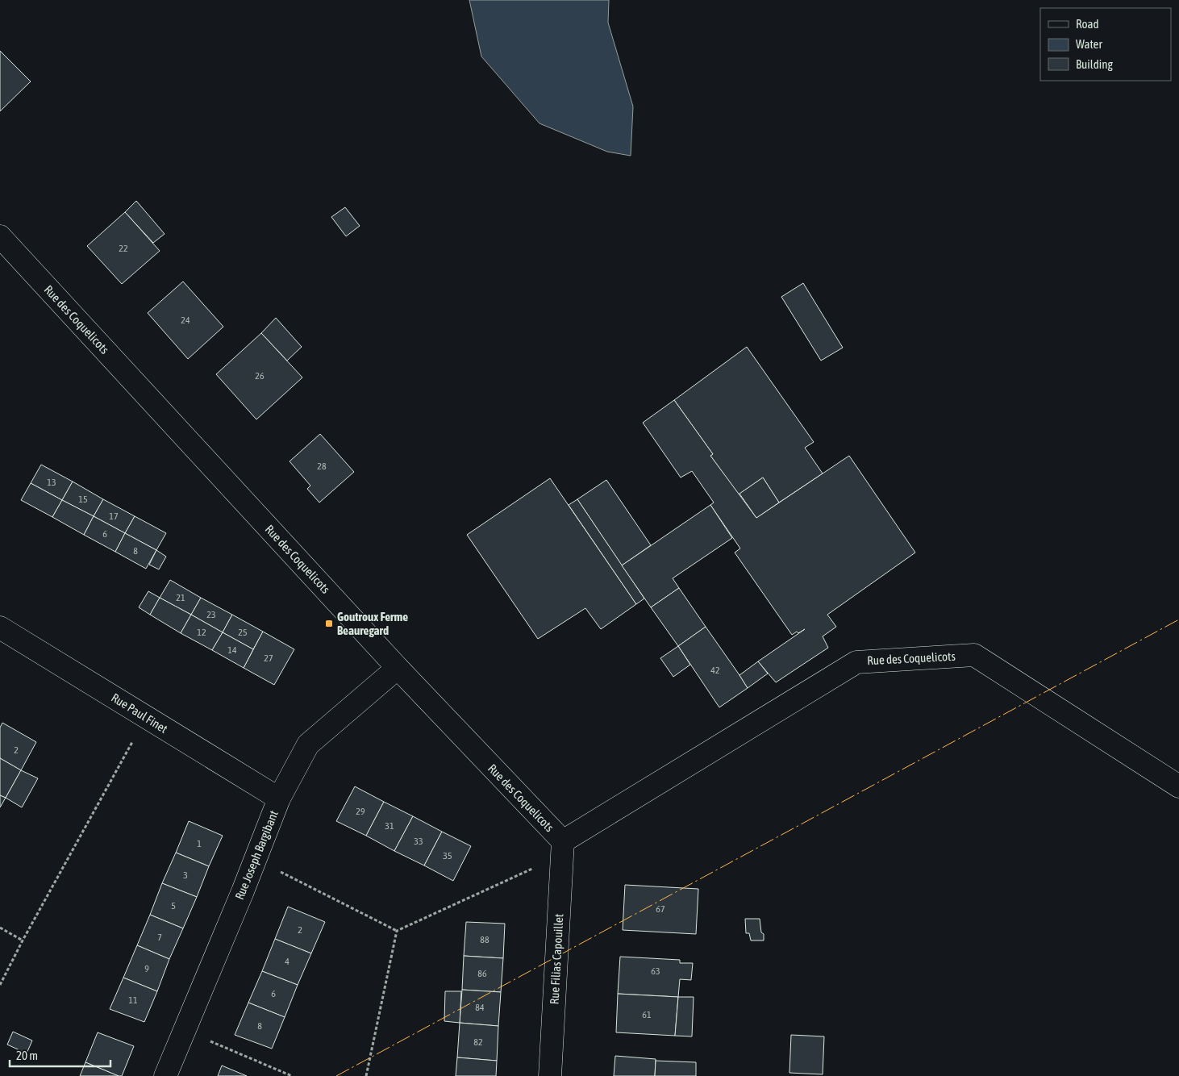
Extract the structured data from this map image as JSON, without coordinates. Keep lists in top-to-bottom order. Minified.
{"streets":{"street":["Rue des Coquelicots","Rue Paul Finet","Rue Joseph Bargibant","Rue Filias Capouillet"]},"crossings":[["Rue des Coquelicots","Rue Joseph Bargibant"],["Rue des Coquelicots","Rue Filias Capouillet"],["Rue Paul Finet","Rue Joseph Bargibant"]],"places":{"transit":["Goutroux Ferme Beauregard"]},"house_numbers":["22","24","26","28","13","15","17","6","8","21","23","12","25","14","27","42","2","29","31","33","1","35","3","5","67","2","7","88","4","9","63","86","6","11","84","61","8","82"],"legend":["Road","Water","Building"],"scale_bar":"20 m"}
